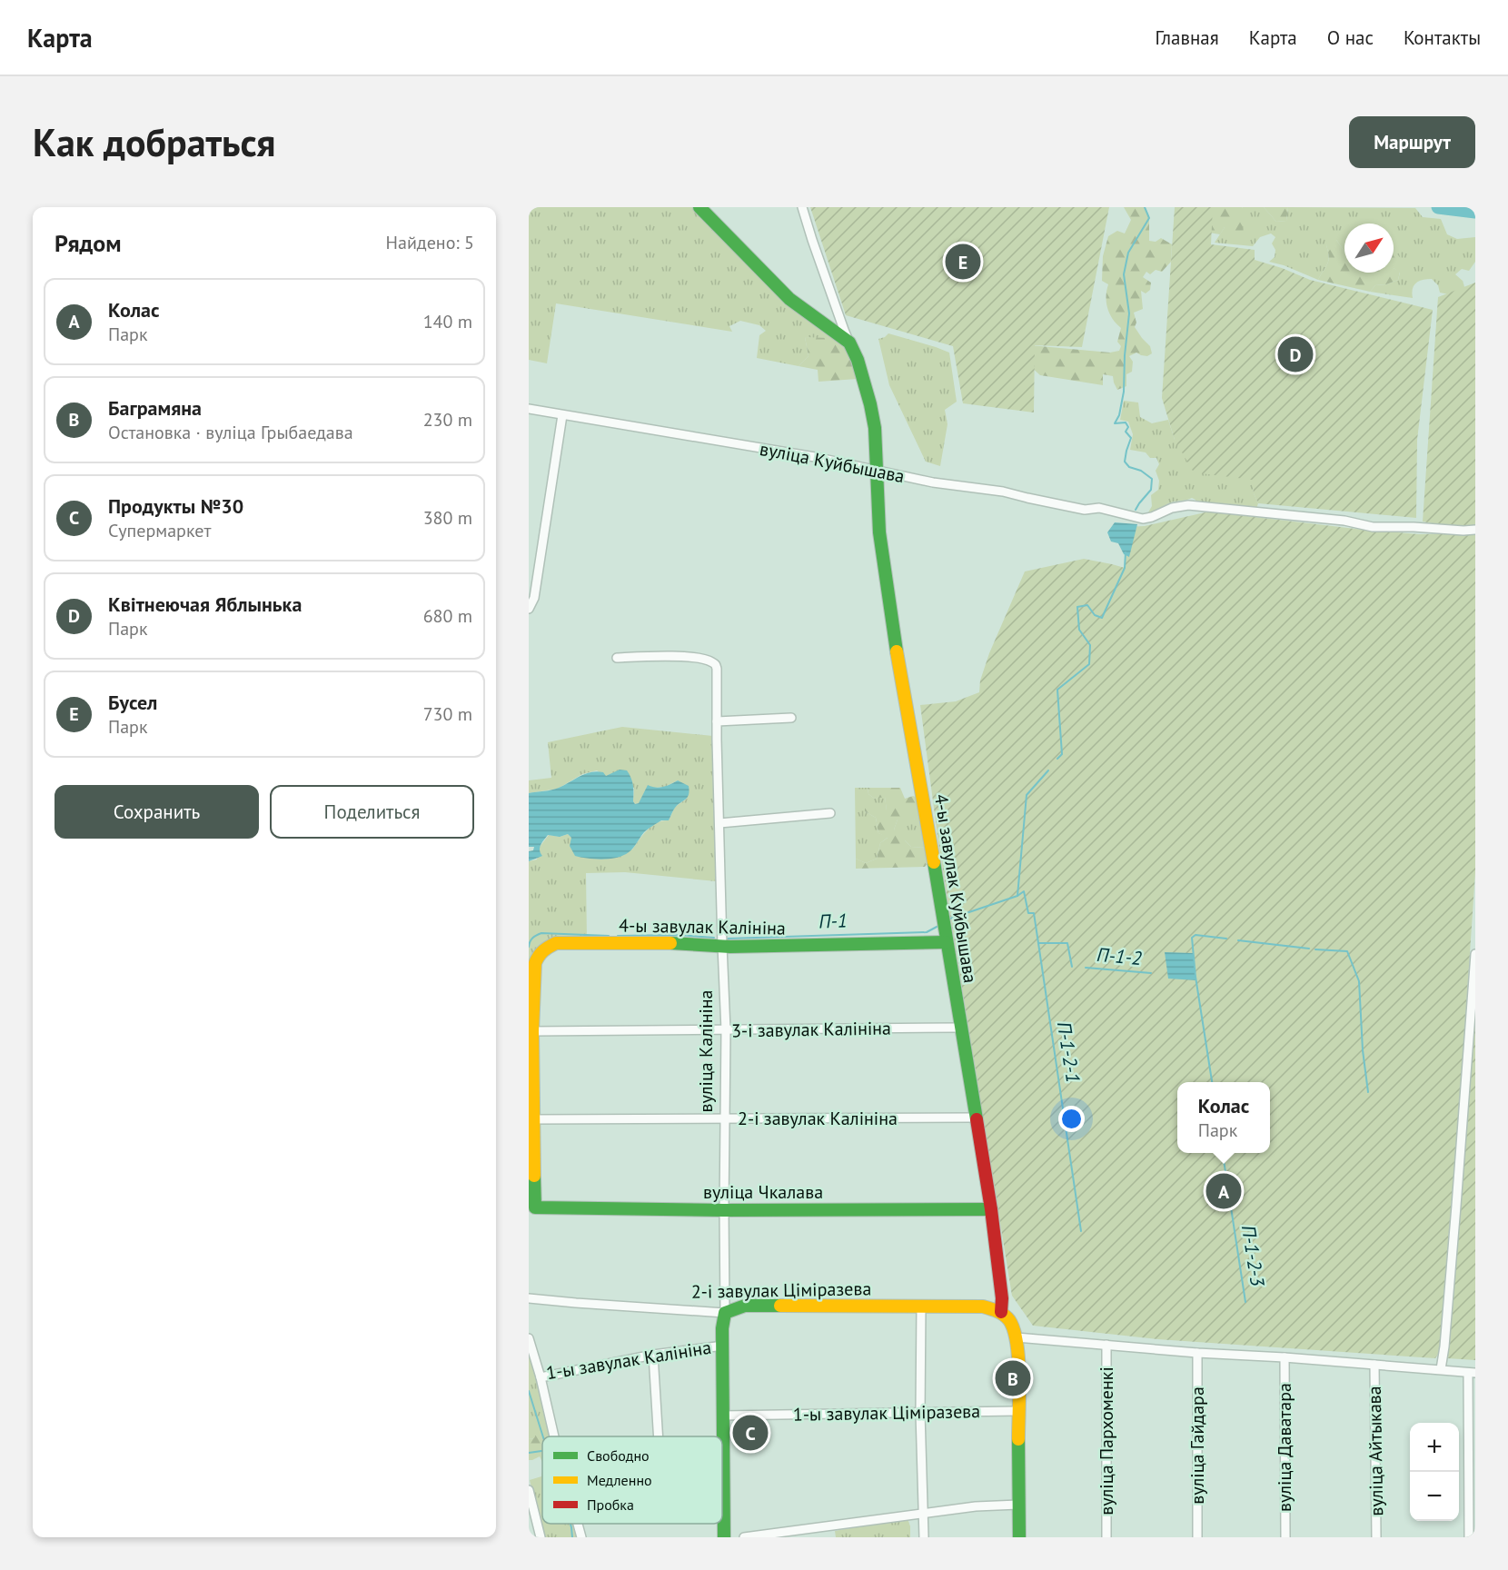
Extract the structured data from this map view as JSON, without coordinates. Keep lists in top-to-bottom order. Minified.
{"streets":{"street":["вуліца Куйбышава","4-ы завулак Куйбышава","4-ы завулак Калініна","3-і завулак Калініна","вуліца Калініна","2-і завулак Калініна","вуліца Чкалава","2-і завулак Ціміразева","1-ы завулак Калініна","1-ы завулак Ціміразева","вуліца Пархоменкі","вуліца Гайдара","вуліца Даватара","вуліца Айтыкава"]},"crossings":[["вуліца Куйбышава","4-ы завулак Куйбышава"],["4-ы завулак Куйбышава","4-ы завулак Калініна"],["4-ы завулак Куйбышава","3-і завулак Калініна"],["4-ы завулак Куйбышава","2-і завулак Калініна"],["4-ы завулак Куйбышава","вуліца Чкалава"],["4-ы завулак Куйбышава","2-і завулак Ціміразева"],["4-ы завулак Калініна","3-і завулак Калініна"],["4-ы завулак Калініна","вуліца Калініна"],["3-і завулак Калініна","вуліца Калініна"],["вуліца Калініна","2-і завулак Калініна"],["вуліца Калініна","вуліца Чкалава"],["вуліца Калініна","2-і завулак Ціміразева"],["вуліца Калініна","1-ы завулак Калініна"],["вуліца Калініна","1-ы завулак Ціміразева"],["2-і завулак Калініна","вуліца Чкалава"]],"water":["П-1","П-1-2","П-1-2-1","П-1-2-3"],"legend":["Свободно","Медленно","Пробка"],"north":"top right","page":{"header":"Карта","nav":["Главная","Карта","О нас","Контакты"],"buttons":["Маршрут",["Сохранить","Поделиться"]],"title":"Как добраться","heading":["Рядом","Найдено: 5"],"pins":["E","D","A","B","C"],"list":[{"mark":"A","name":"Колас","note":"Парк","value":"140 m"},{"mark":"B","name":"Баграмяна","note":"Остановка · вуліца Грыбаедава","value":"230 m"},{"mark":"C","name":"Продукты №30","note":"Супермаркет","value":"380 m"},{"mark":"D","name":"Квітнеючая Яблынька","note":"Парк","value":"680 m"},{"mark":"E","name":"Бусел","note":"Парк","value":"730 m"}],"popup":["Колас","Парк"],"map_buttons":["+","−"]}}
